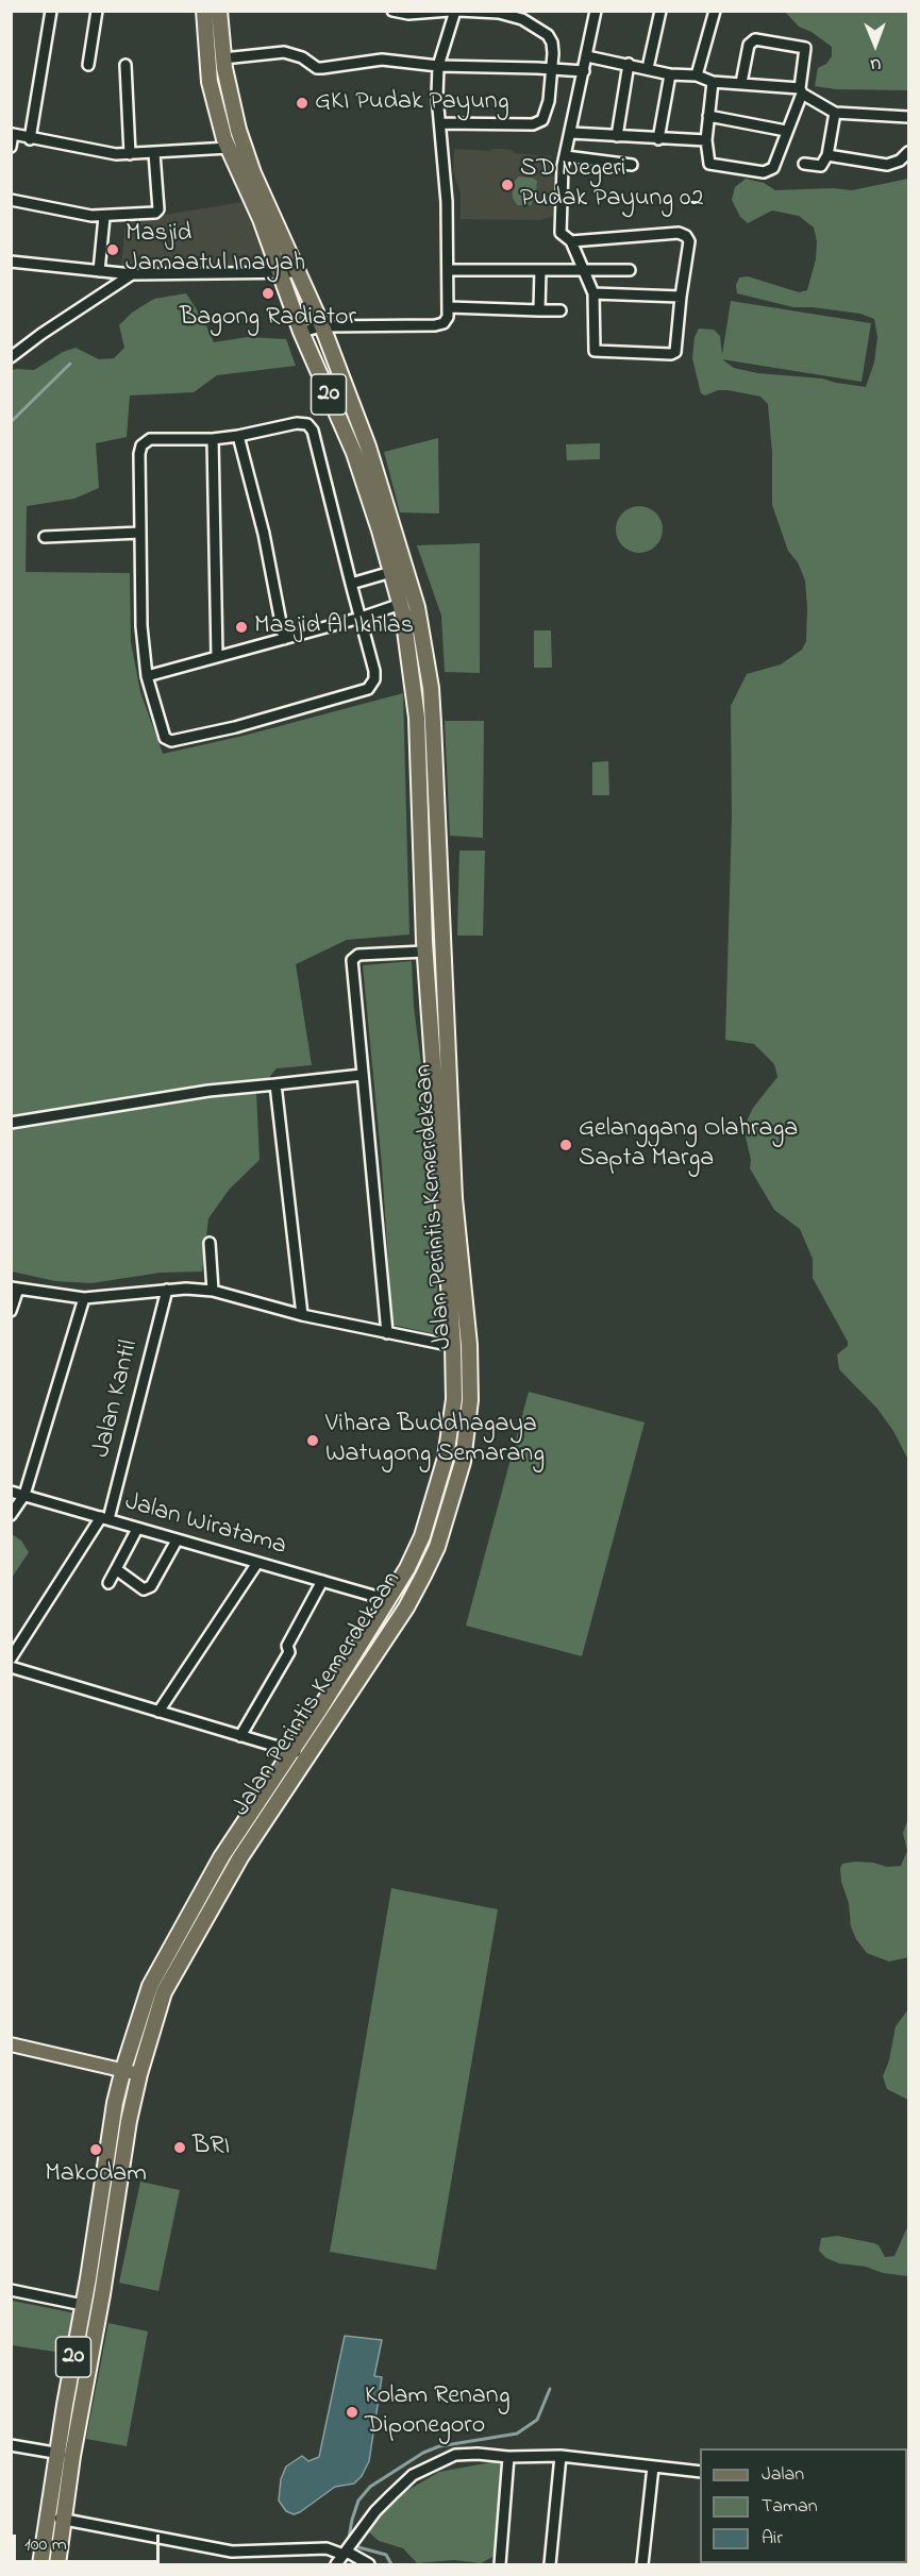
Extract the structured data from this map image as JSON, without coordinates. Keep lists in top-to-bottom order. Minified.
{"streets":{"highway":["20","Jalan Perintis Kemerdekaan"],"street":["Jalan Kantil","Jalan Wiratama"]},"crossings":[["Jalan Perintis Kemerdekaan","Jalan Wiratama"],["Jalan Kantil","Jalan Wiratama"]],"places":["GKI Pudak Payung","SD Negeri Pudak Payung 02","Masjid Jamaatul Inayah","Bagong Radiator","Masjid Al Ikhlas","Gelanggang Olahraga Sapta Marga","Vihara Buddhagaya Watugong Semarang","BRI","Makodam","Kolam Renang Diponegoro"],"legend":["Jalan","Taman","Air"],"scale_bar":"100 m","north":"bottom"}
